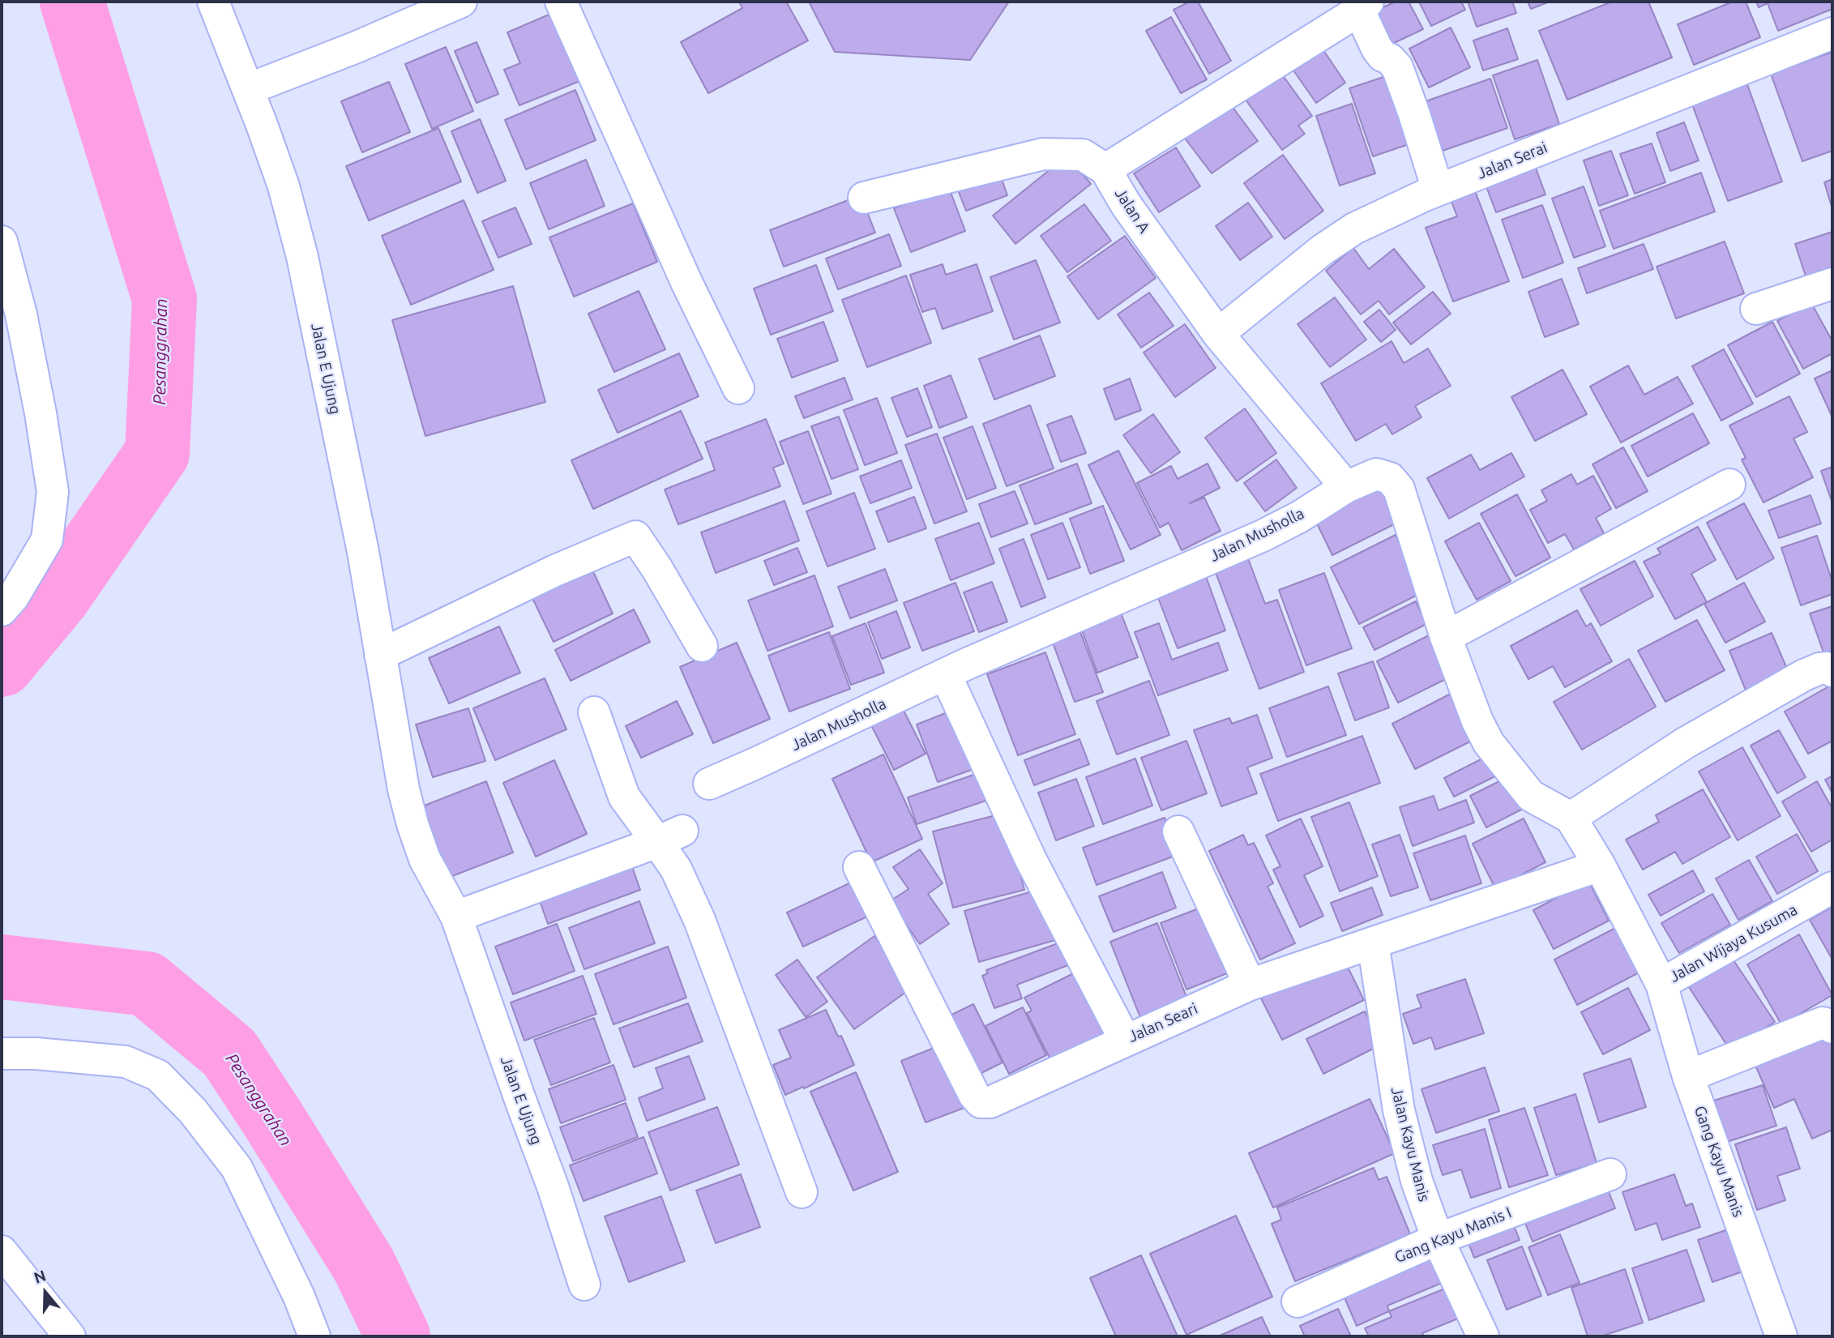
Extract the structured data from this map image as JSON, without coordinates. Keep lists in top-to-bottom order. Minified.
{"streets":{"street":["Jalan Serai","Jalan A","Jalan E Ujung","Jalan Musholla","Jalan Wijaya Kusuma","Jalan Seari","Jalan Kayu Manis","Gang Kayu Manis","Gang Kayu Manis I"]},"crossings":[["Jalan Serai","Jalan A"],["Jalan A","Jalan Musholla"],["Jalan Musholla","Jalan Wijaya Kusuma"],["Jalan Musholla","Jalan Seari"],["Jalan Wijaya Kusuma","Jalan Seari"],["Jalan Wijaya Kusuma","Gang Kayu Manis"],["Jalan Seari","Jalan Kayu Manis"],["Jalan Kayu Manis","Gang Kayu Manis I"]],"water":["Pesanggrahan"],"north":"top"}
